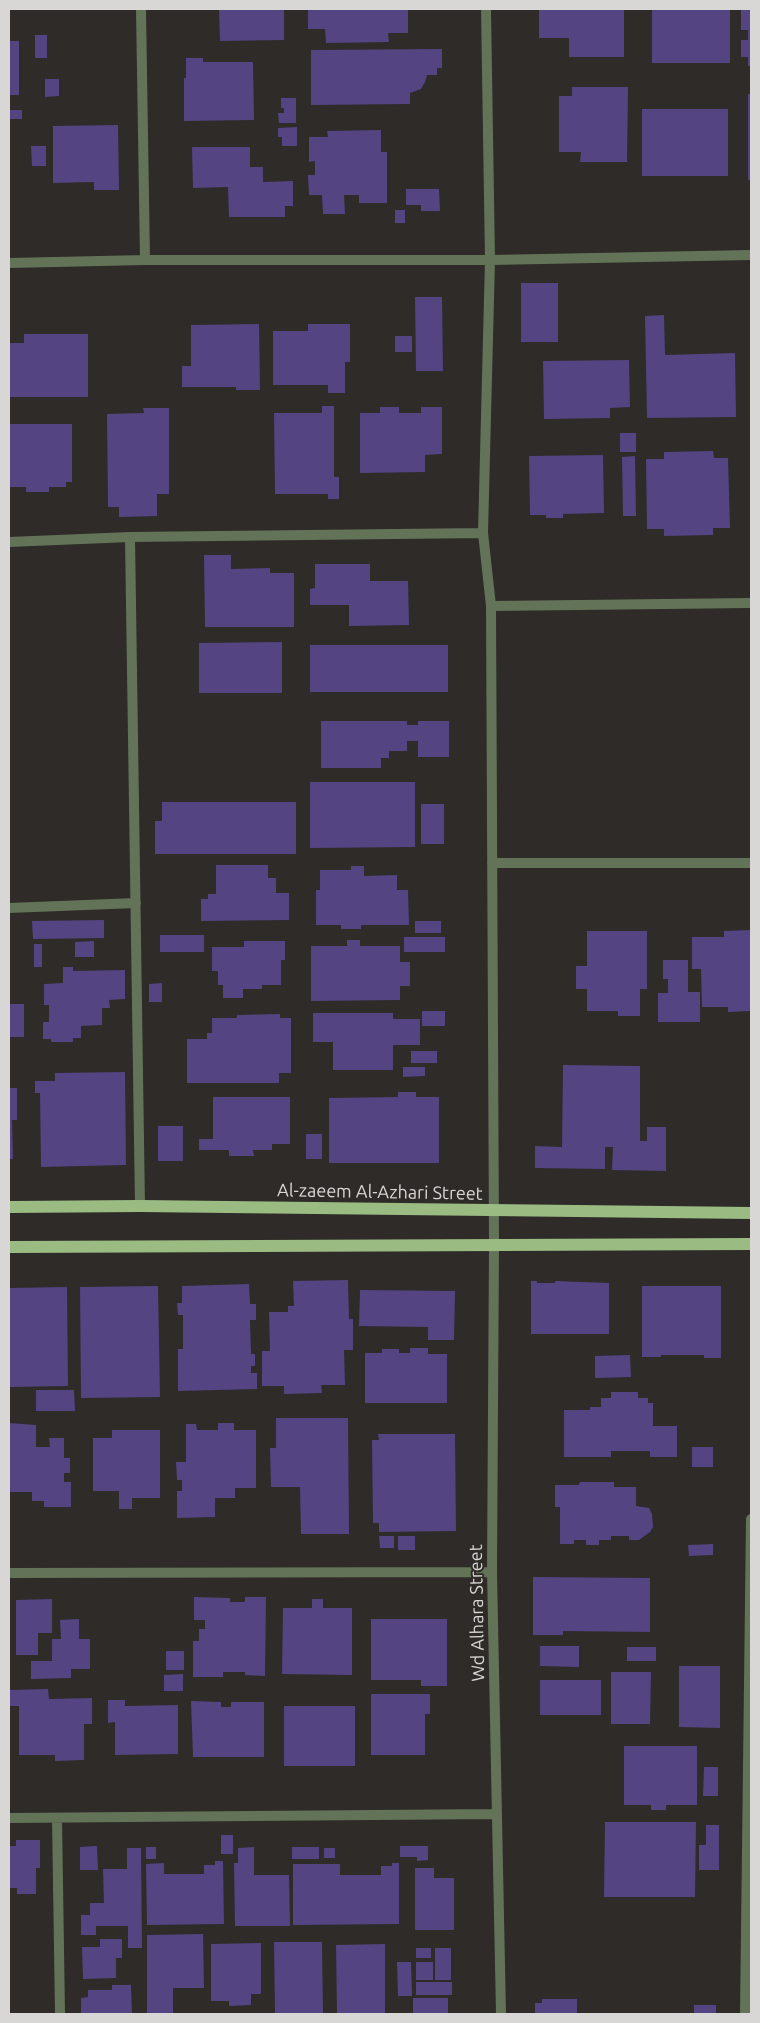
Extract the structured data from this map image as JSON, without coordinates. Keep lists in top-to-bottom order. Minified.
{"streets":{"main road":["Al-zaeem Al-Azhari Street"],"street":["Wd Alhara Street"]},"crossings":[["Al-zaeem Al-Azhari Street","Wd Alhara Street"]]}
